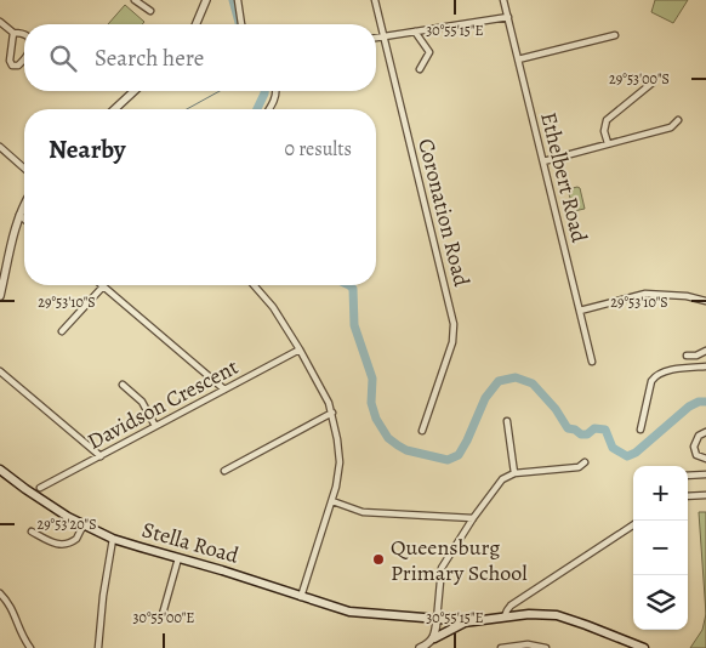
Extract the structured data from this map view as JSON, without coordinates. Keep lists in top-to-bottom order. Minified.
{"streets":{"main road":["Stella Road"],"street":["Ethelbert Road","Coronation Road","Davidson Crescent"]},"places":["Queensburg Primary School"],"page":{"search":"Search here","heading":["Nearby","0 results"],"map_buttons":["+","−"]},"coordinates":["30°55'15\"E","29°53'00\"S","29°53'10\"S","29°53'20\"S","30°55'00\"E"]}
